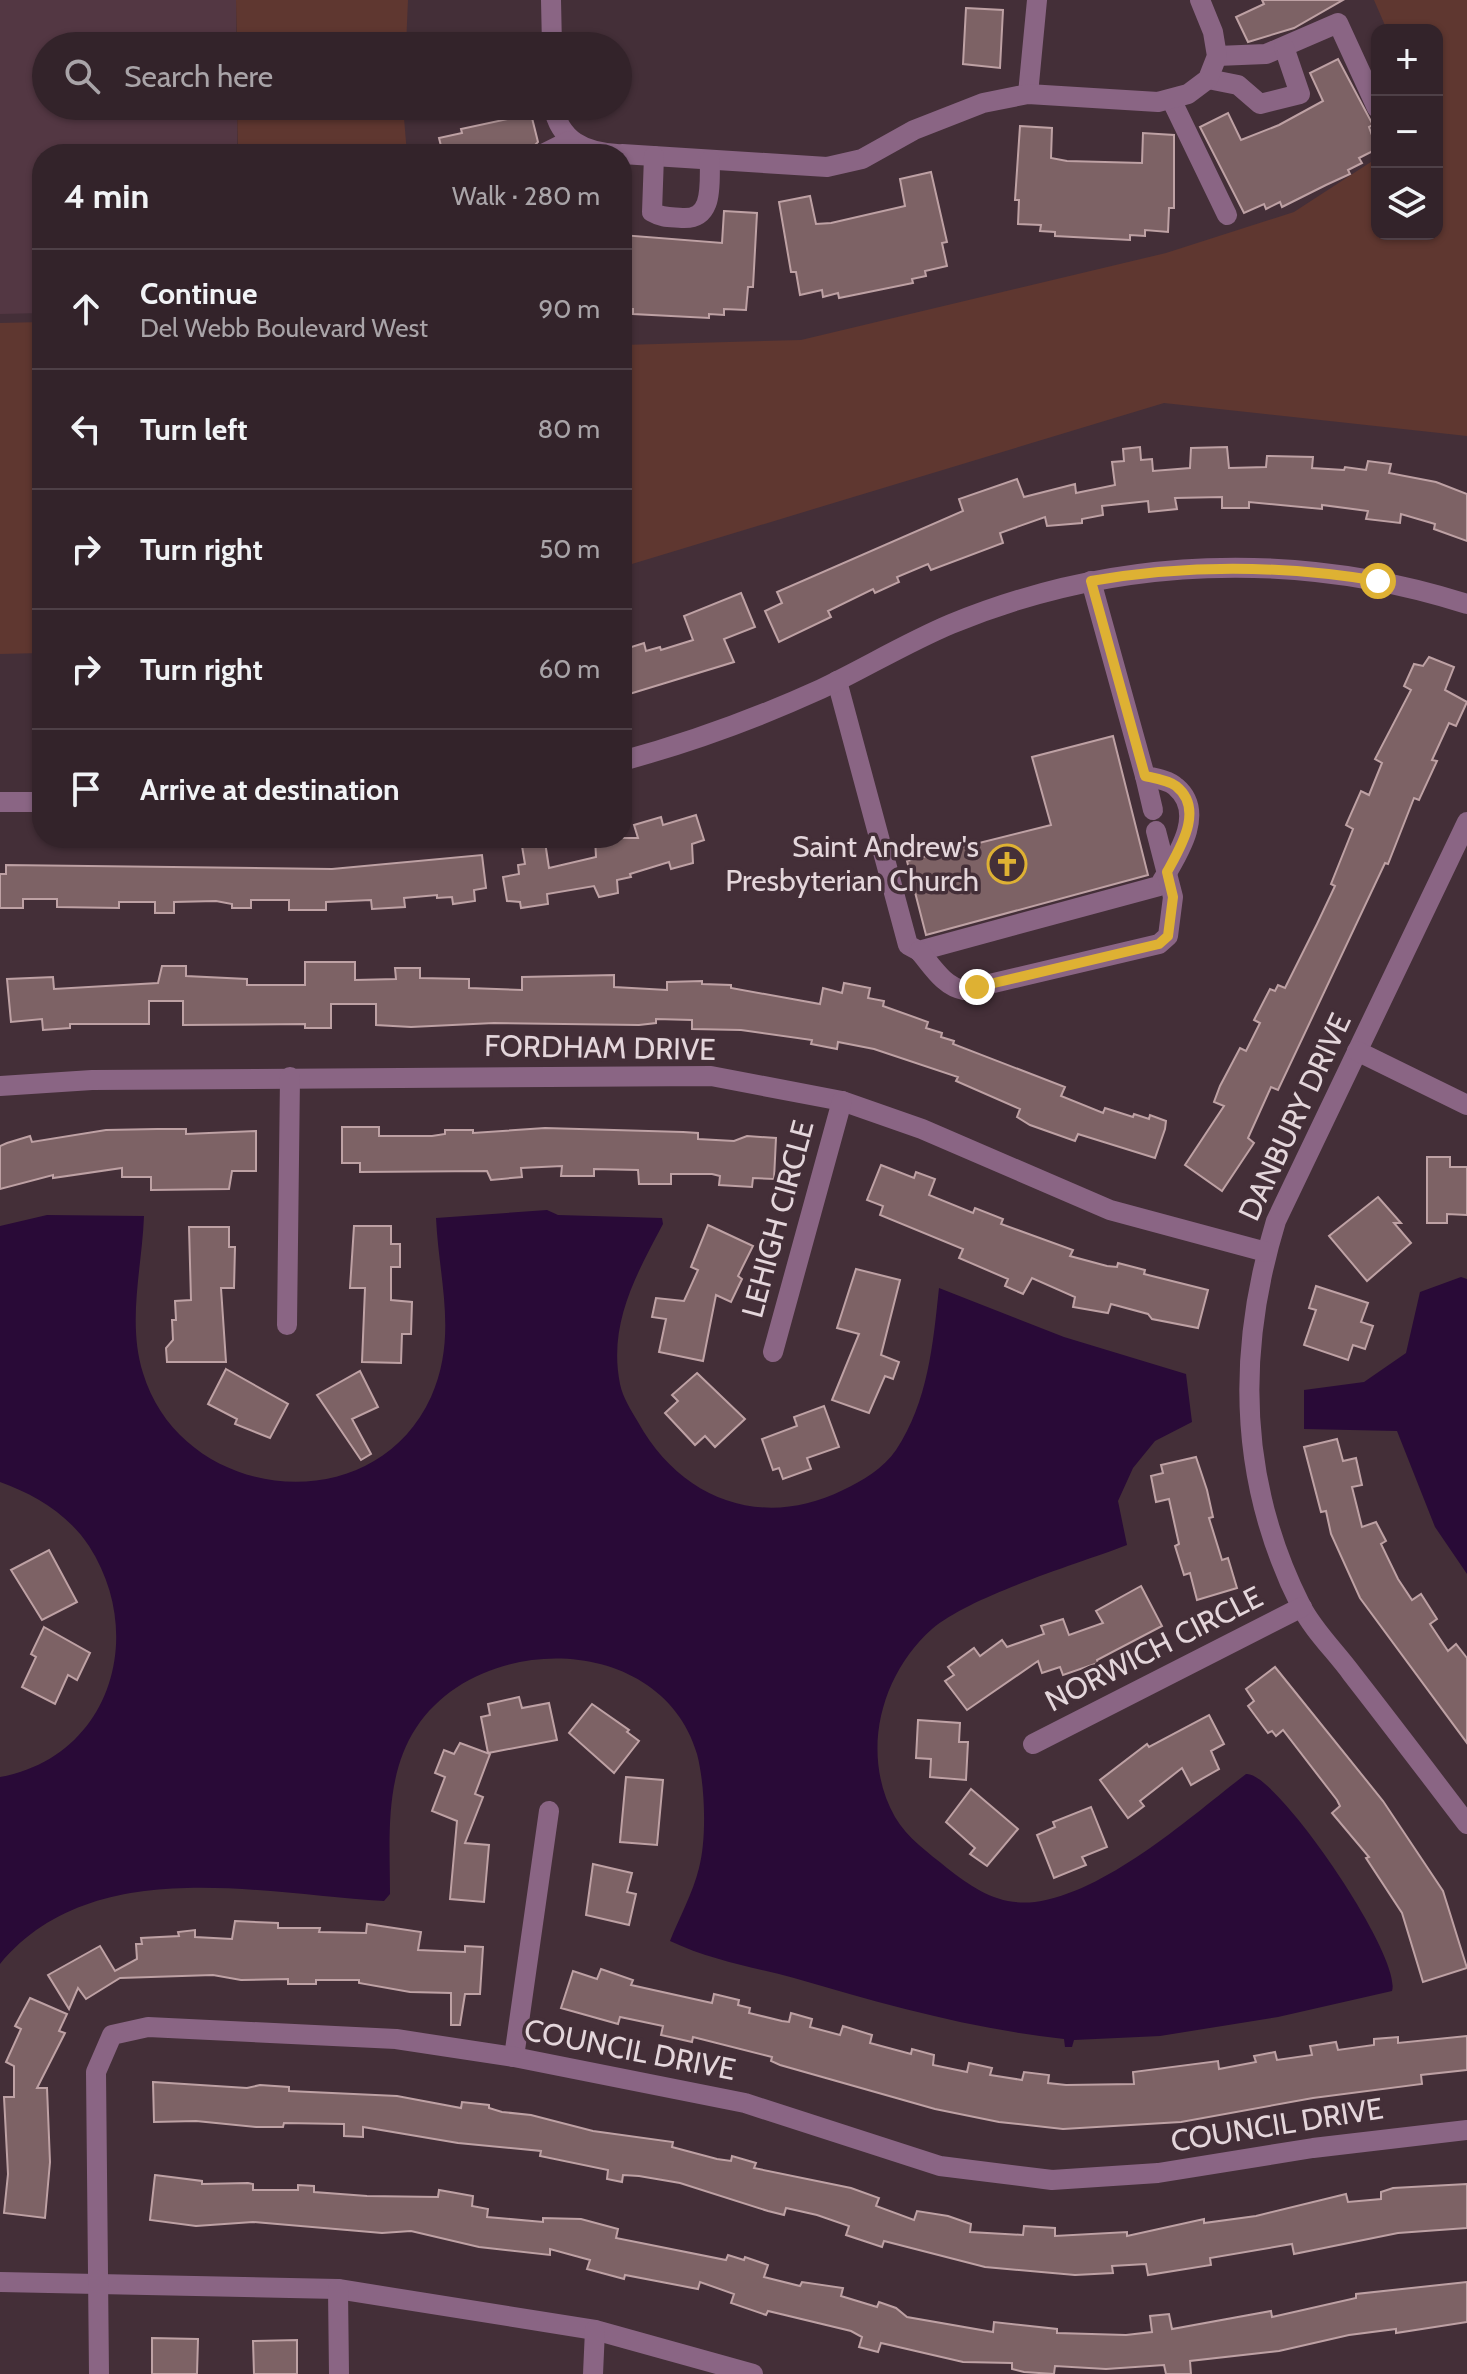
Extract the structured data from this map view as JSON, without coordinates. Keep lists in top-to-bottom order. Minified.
{"streets":{"street":["FORDHAM DRIVE","DANBURY DRIVE","LEHIGH CIRCLE","NORWICH CIRCLE","COUNCIL DRIVE"]},"crossings":[["FORDHAM DRIVE","DANBURY DRIVE"],["FORDHAM DRIVE","LEHIGH CIRCLE"],["DANBURY DRIVE","NORWICH CIRCLE"]],"places":{"church":["Saint Andrew's Presbyterian Church"]},"page":{"map_buttons":["+","−"],"search":"Search here","heading":["4 min","Walk · 280 m"],"list":[["Continue","Del Webb Boulevard West","90 m"],["Turn left","80 m"],["Turn right","50 m"],["Turn right","60 m"],"Arrive at destination"]}}
